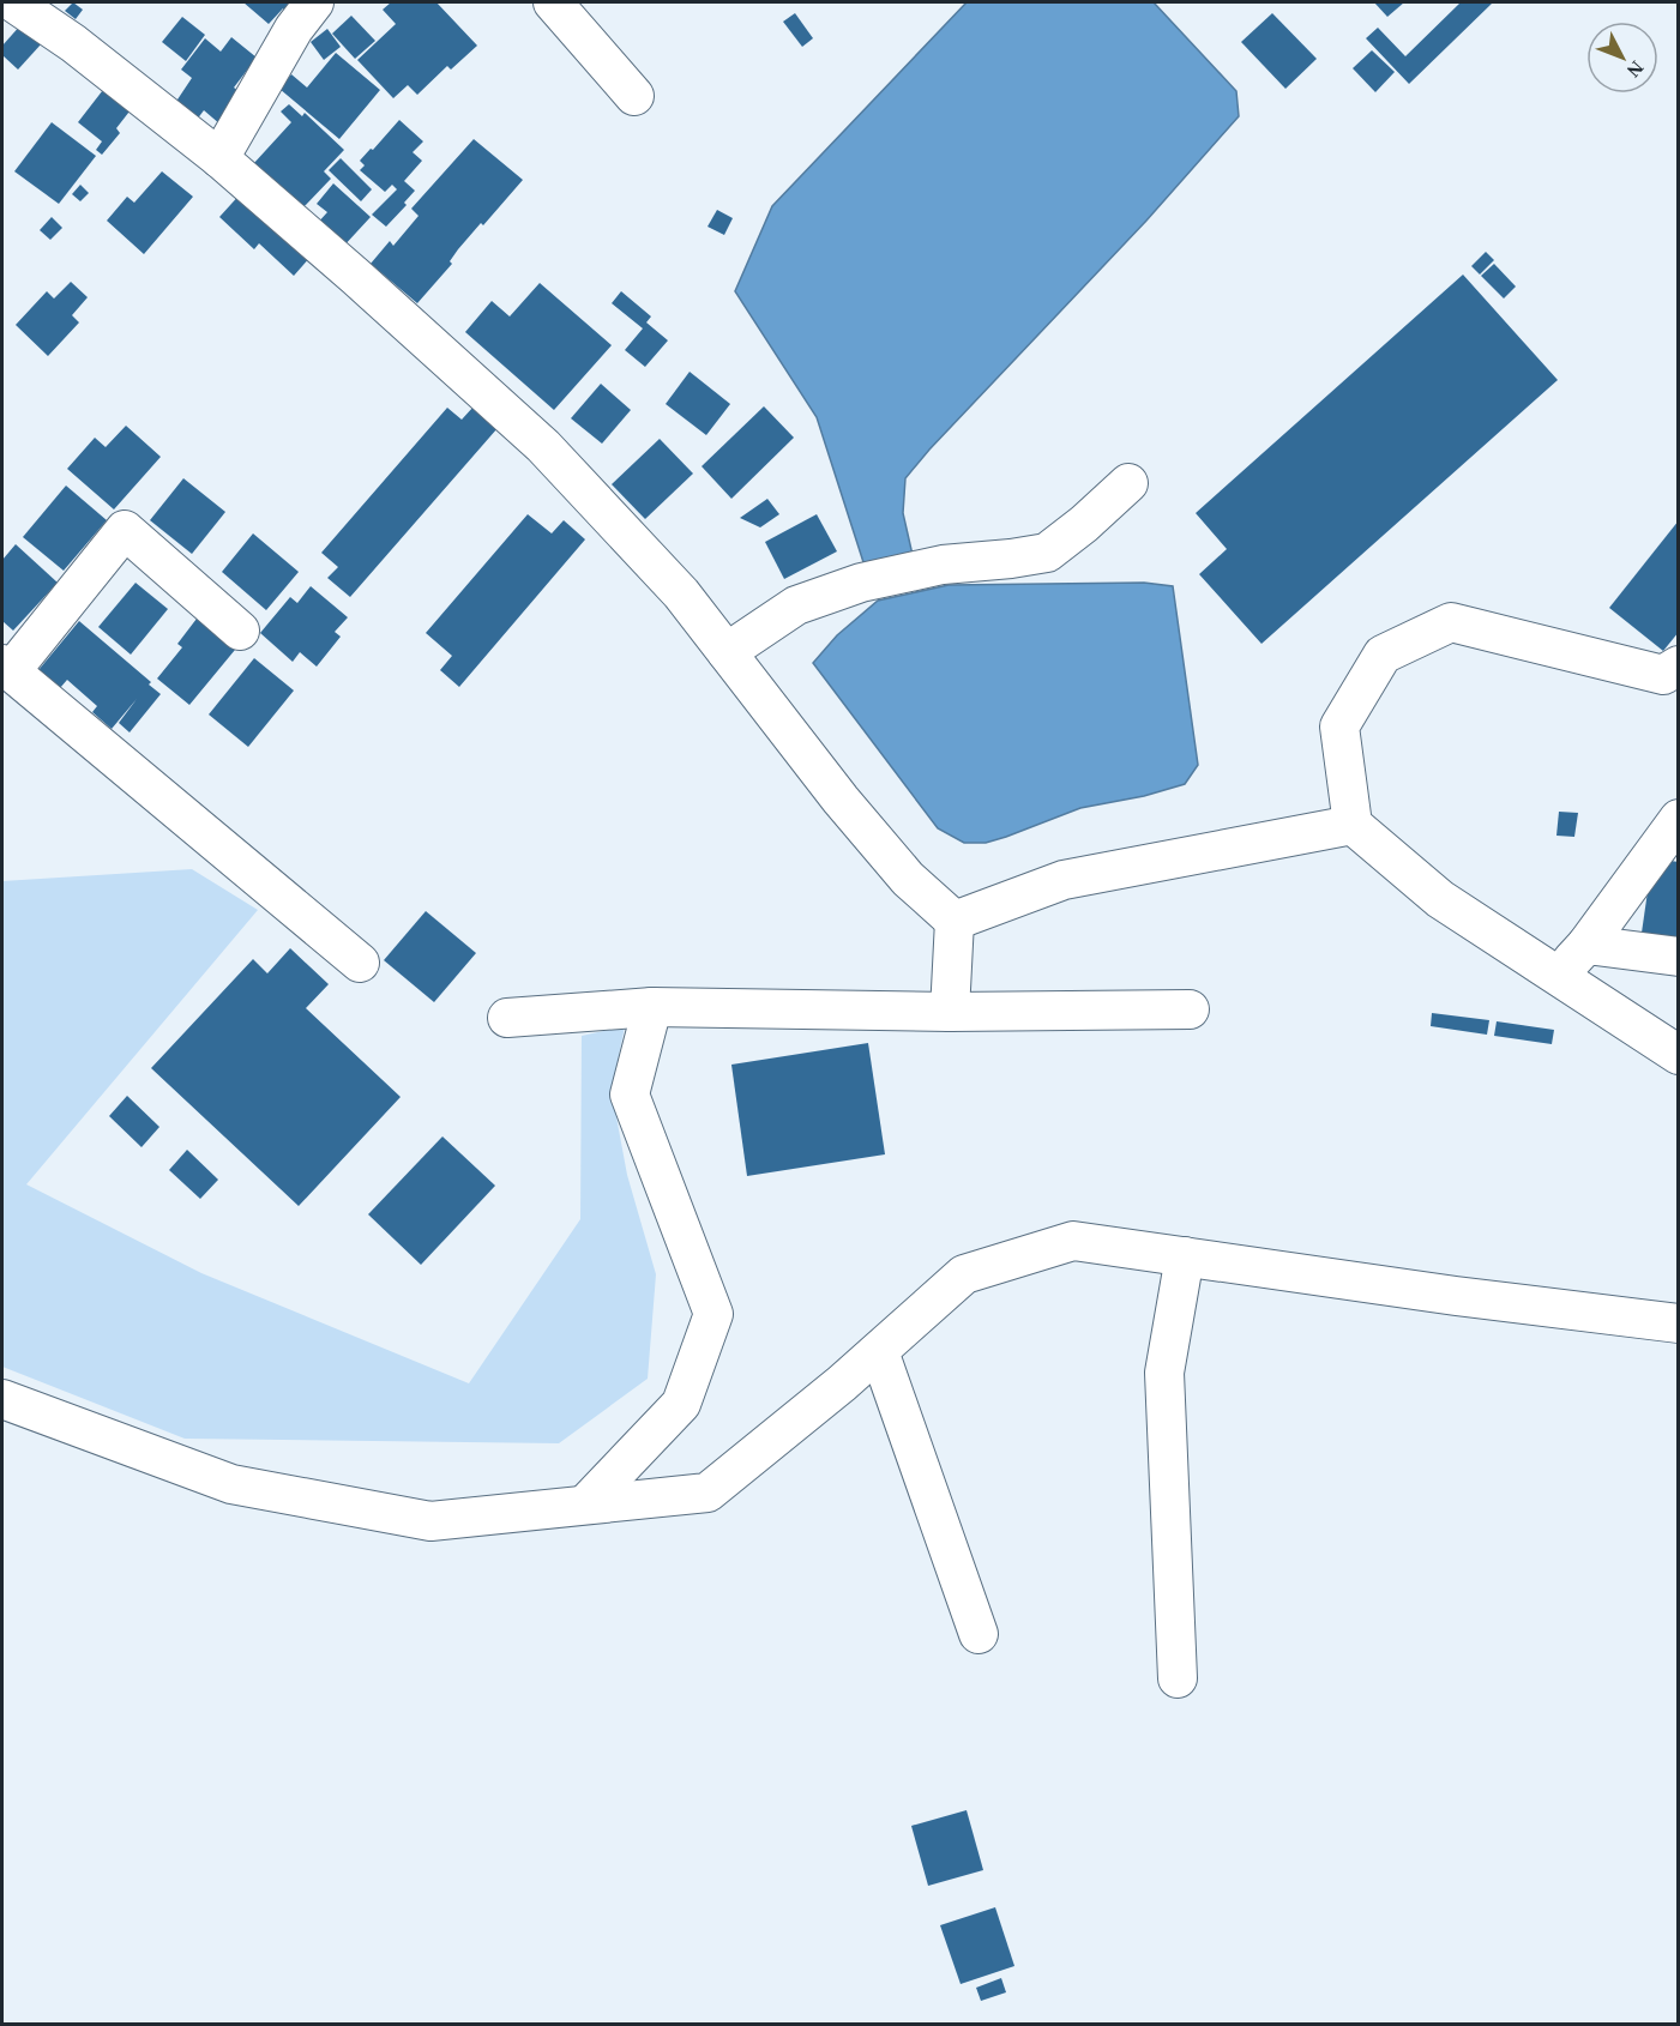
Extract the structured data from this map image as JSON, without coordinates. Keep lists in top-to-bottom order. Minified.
{"north":"bottom right"}
